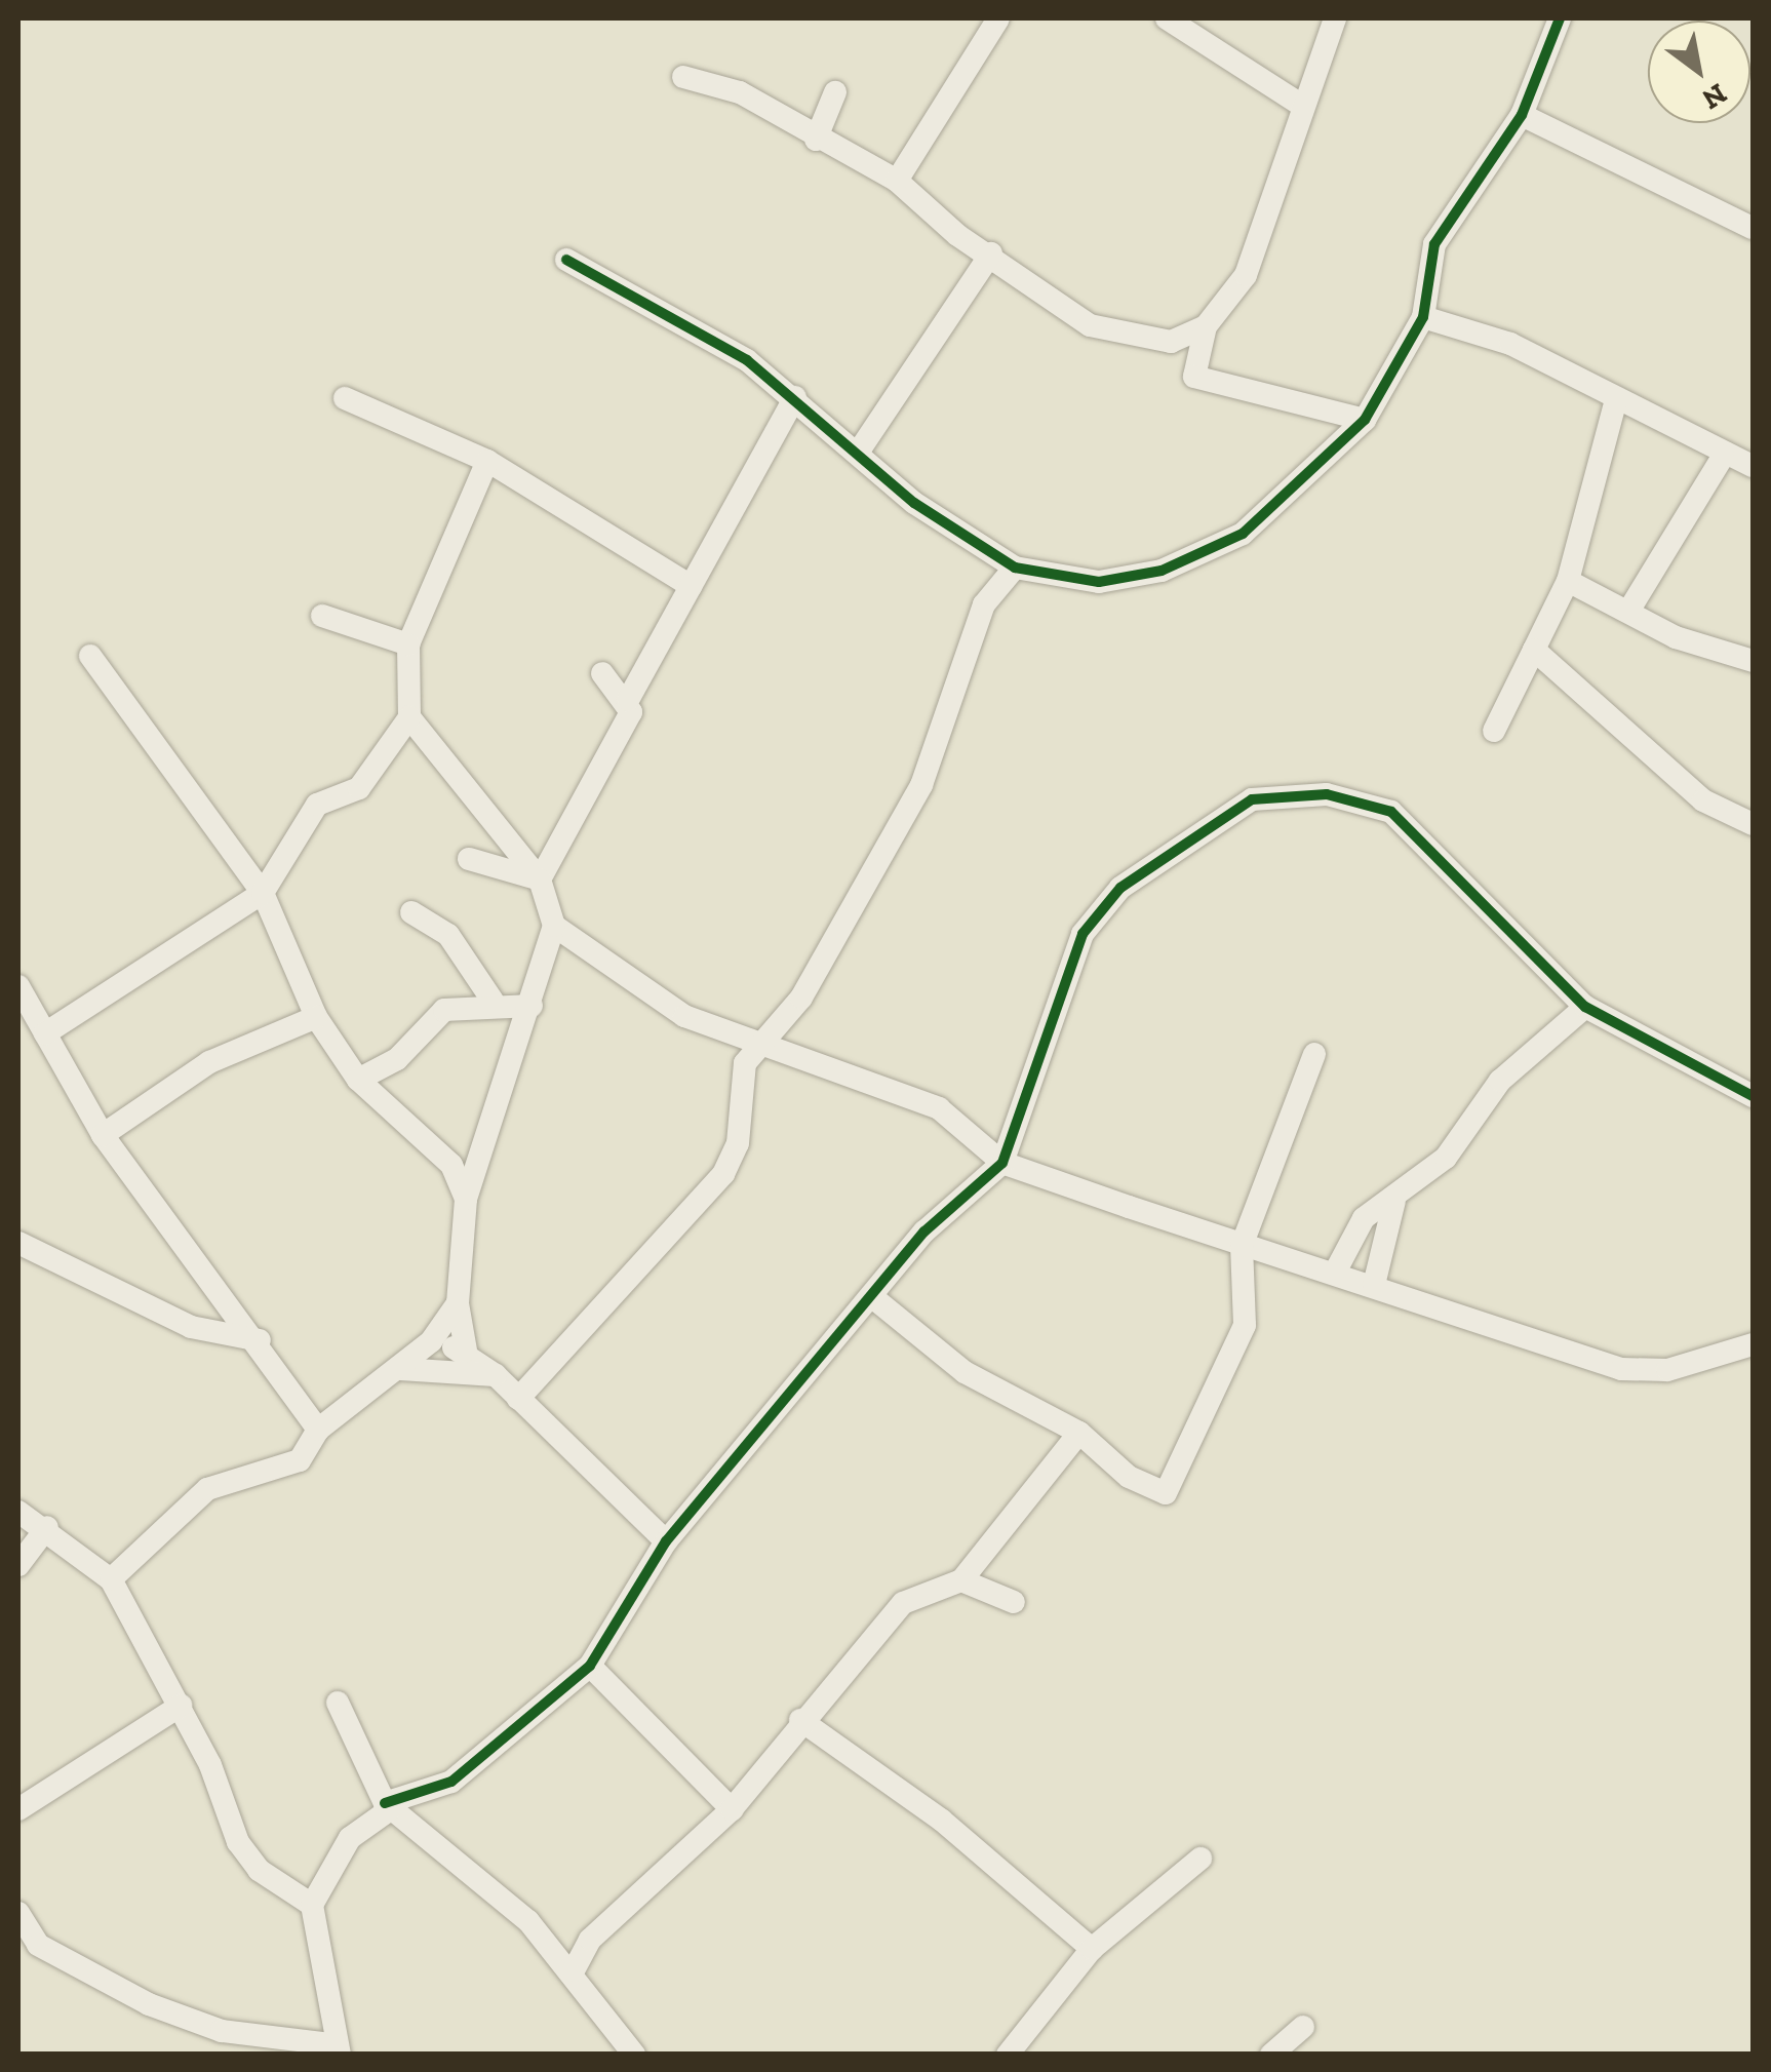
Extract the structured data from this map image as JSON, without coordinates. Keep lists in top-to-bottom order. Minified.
{"north":"bottom right"}
